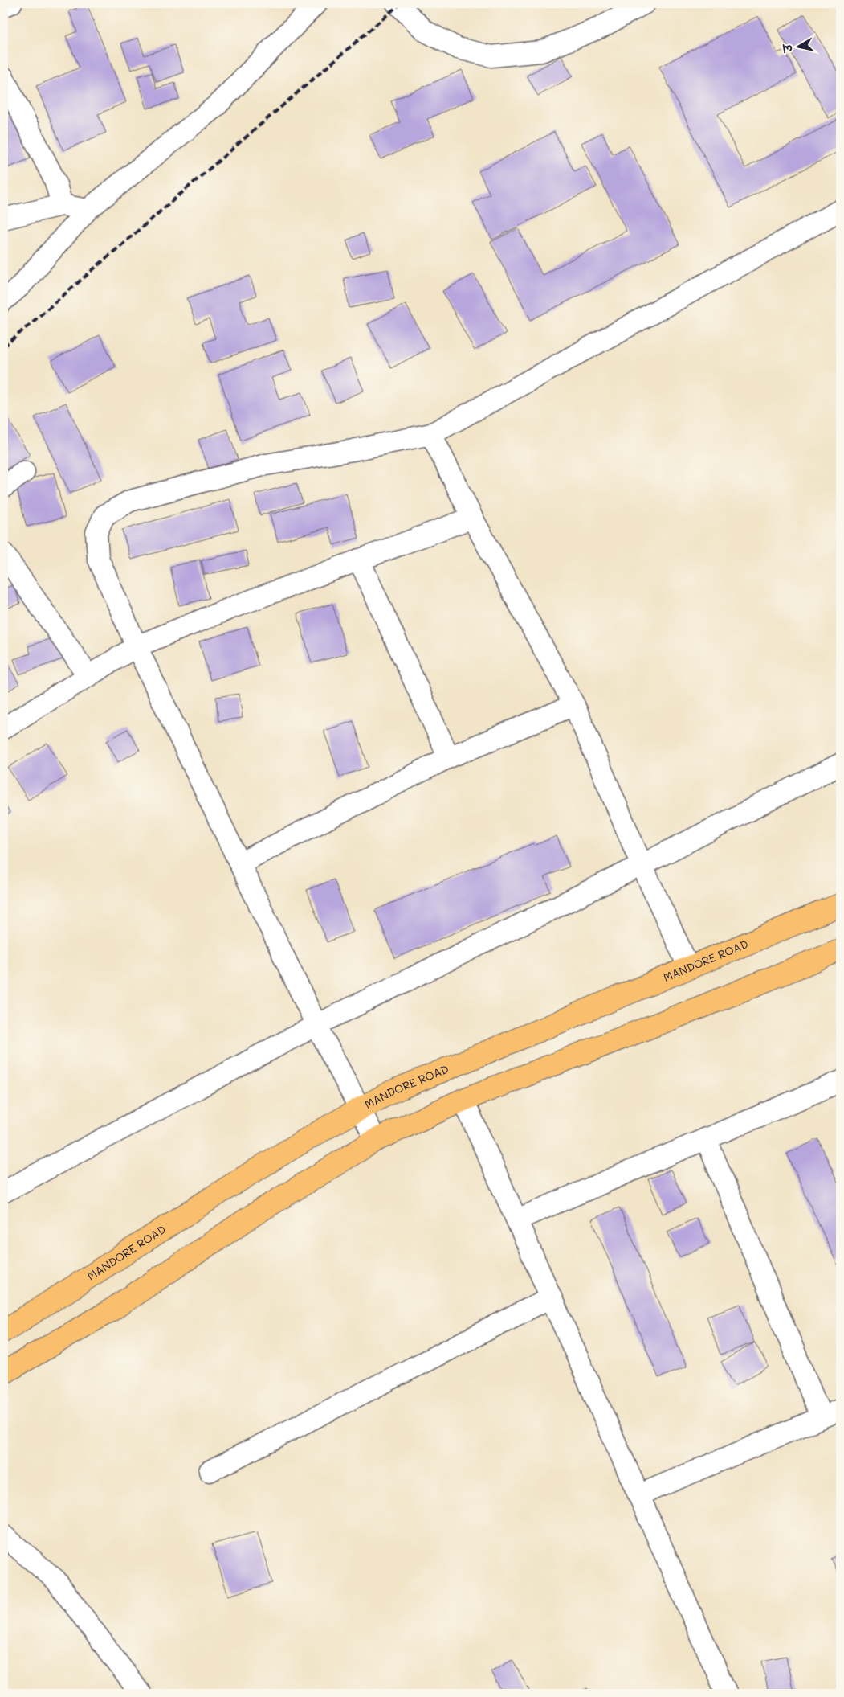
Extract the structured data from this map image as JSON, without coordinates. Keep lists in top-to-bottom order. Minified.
{"streets":{"highway":["MANDORE ROAD"]},"north":"left"}
